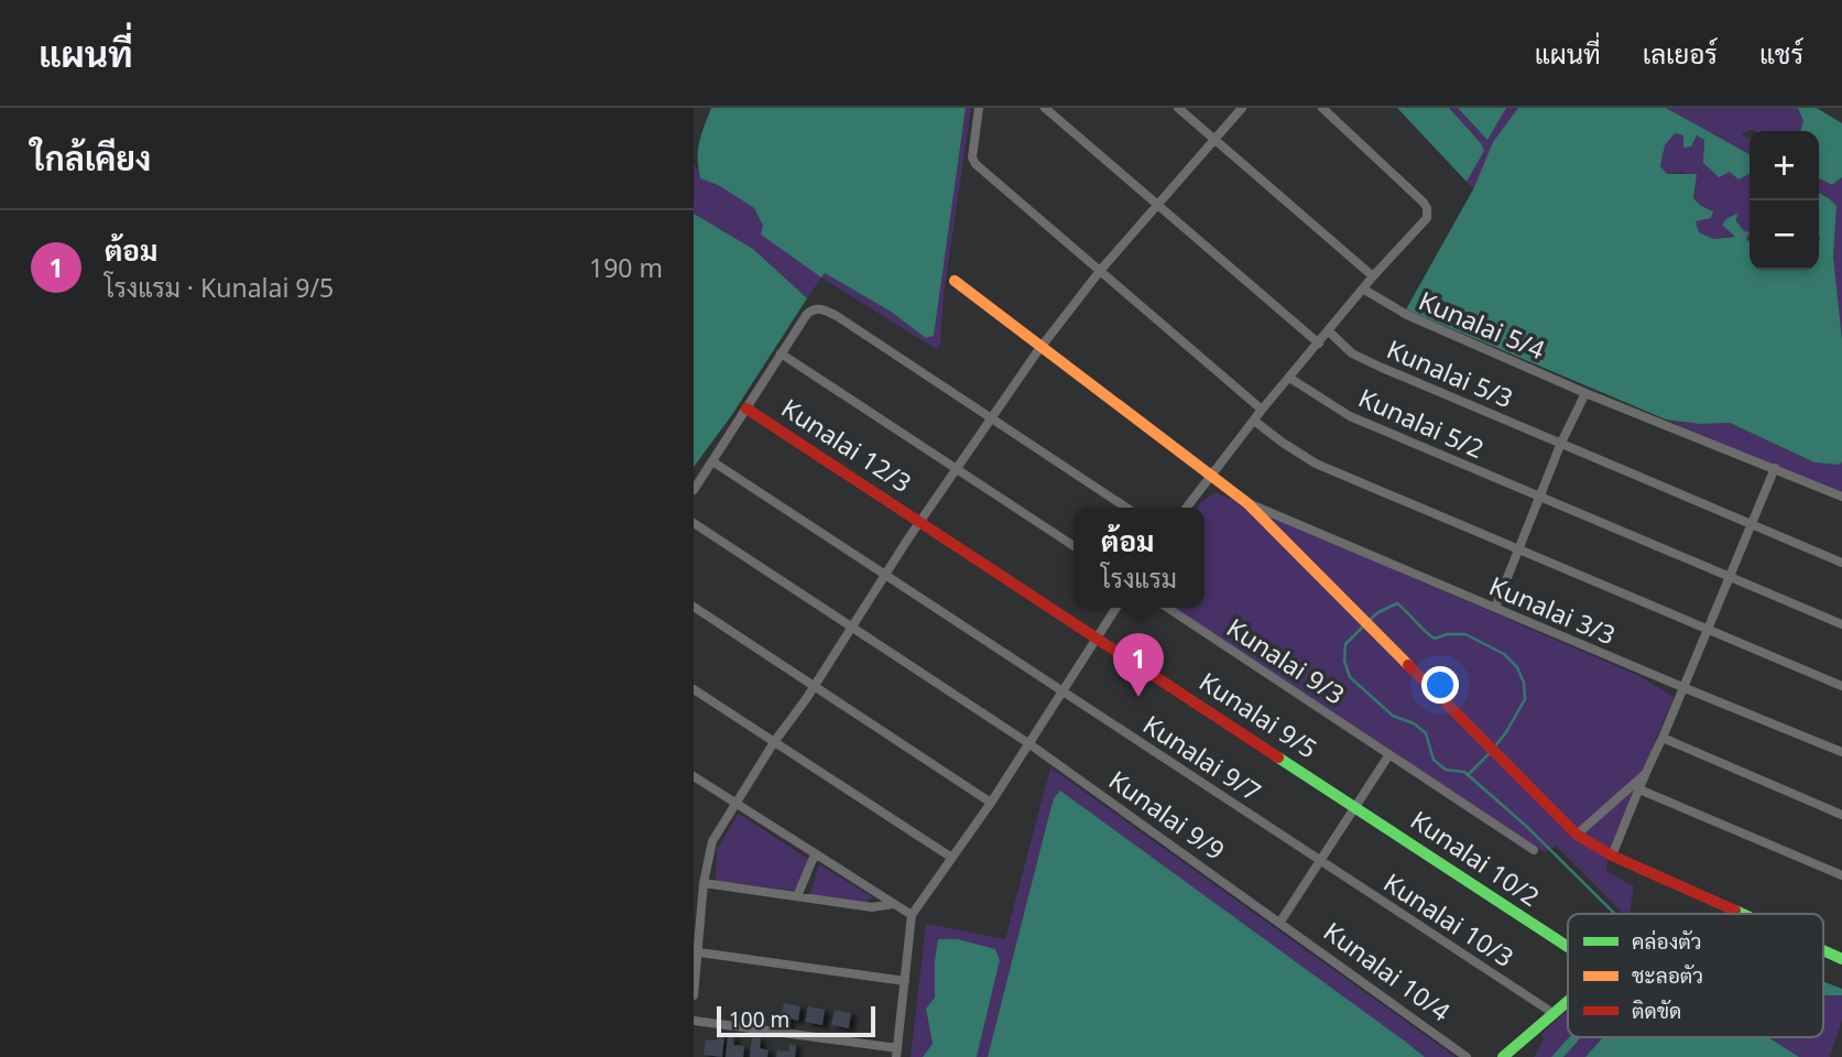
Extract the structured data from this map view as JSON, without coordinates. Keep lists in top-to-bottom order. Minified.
{"streets":{"street":["Kunalai 5/4","Kunalai 5/3","Kunalai 5/2","Kunalai 12/3","Kunalai 3/3","Kunalai 9/3","Kunalai 9/5","Kunalai 9/7","Kunalai 9/9","Kunalai 10/2","Kunalai 10/3","Kunalai 10/4"]},"crossings":[["Kunalai 12/3","Kunalai 9/5"],["Kunalai 9/5","Kunalai 10/2"],["Kunalai 9/7","Kunalai 10/3"],["Kunalai 9/9","Kunalai 10/4"],["Kunalai 10/2","Kunalai 10/3"]],"legend":["คล่องตัว","ชะลอตัว","ติดขัด"],"scale_bar":"100 m","page":{"header":"แผนที่","nav":["แผนที่","เลเยอร์","แชร์"],"heading":"ใกล้เคียง","map_buttons":["+","−"],"list":[{"mark":"1","name":"ต้อม","note":"โรงแรม · Kunalai 9/5","value":"190 m"}],"popup":["ต้อม","โรงแรม"],"pins":"1","scale":"100 m"}}
